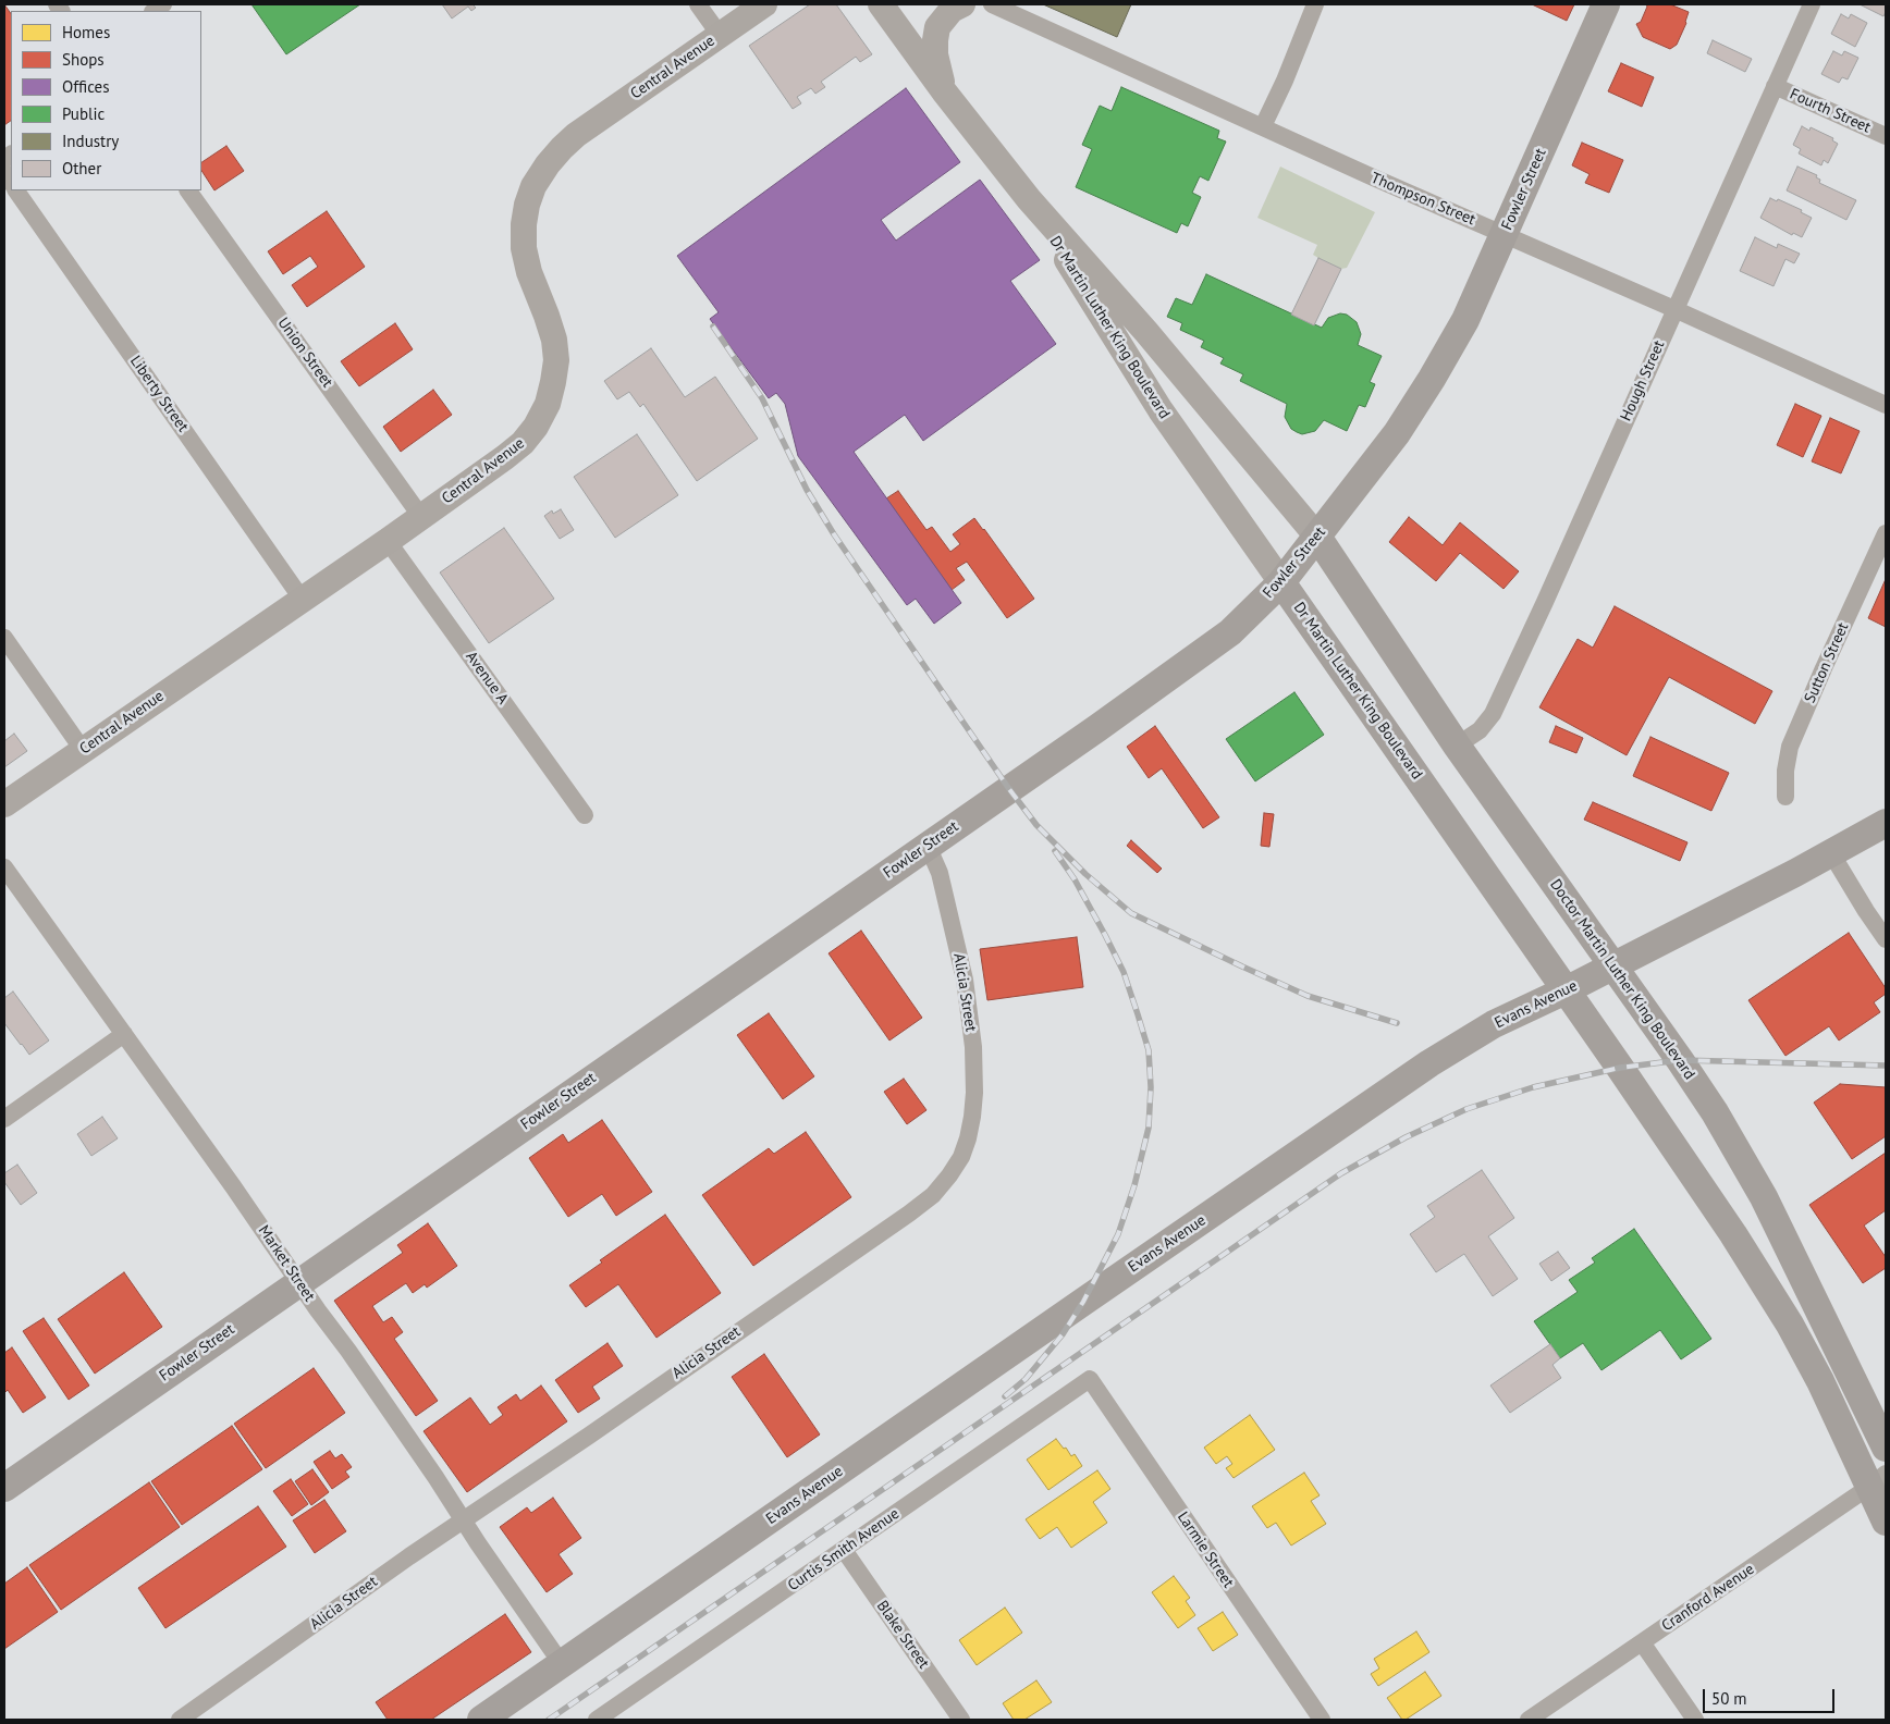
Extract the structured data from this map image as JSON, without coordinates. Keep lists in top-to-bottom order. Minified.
{"streets":{"main road":["Central Avenue","Fowler Street","Dr Martin Luther King Boulevard","Doctor Martin Luther King Boulevard","Evans Avenue"],"street":["Fourth Street","Thompson Street","Union Street","Hough Street","Liberty Street","Sutton Street","Avenue A","Alicia Street","Market Street","Curtis Smith Avenue","Larmie Street","Cranford Avenue","Blake Street"]},"crossings":[["Central Avenue","Union Street"],["Central Avenue","Liberty Street"],["Central Avenue","Avenue A"],["Fourth Street","Hough Street"],["Fowler Street","Thompson Street"],["Fowler Street","Dr Martin Luther King Boulevard"],["Fowler Street","Doctor Martin Luther King Boulevard"],["Fowler Street","Alicia Street"],["Fowler Street","Market Street"],["Thompson Street","Hough Street"],["Dr Martin Luther King Boulevard","Doctor Martin Luther King Boulevard"],["Dr Martin Luther King Boulevard","Evans Avenue"],["Hough Street","Doctor Martin Luther King Boulevard"],["Doctor Martin Luther King Boulevard","Evans Avenue"],["Alicia Street","Market Street"],["Evans Avenue","Market Street"],["Curtis Smith Avenue","Larmie Street"],["Curtis Smith Avenue","Blake Street"]],"legend":["Homes","Shops","Offices","Public","Industry","Other"],"scale_bar":"50 m"}
